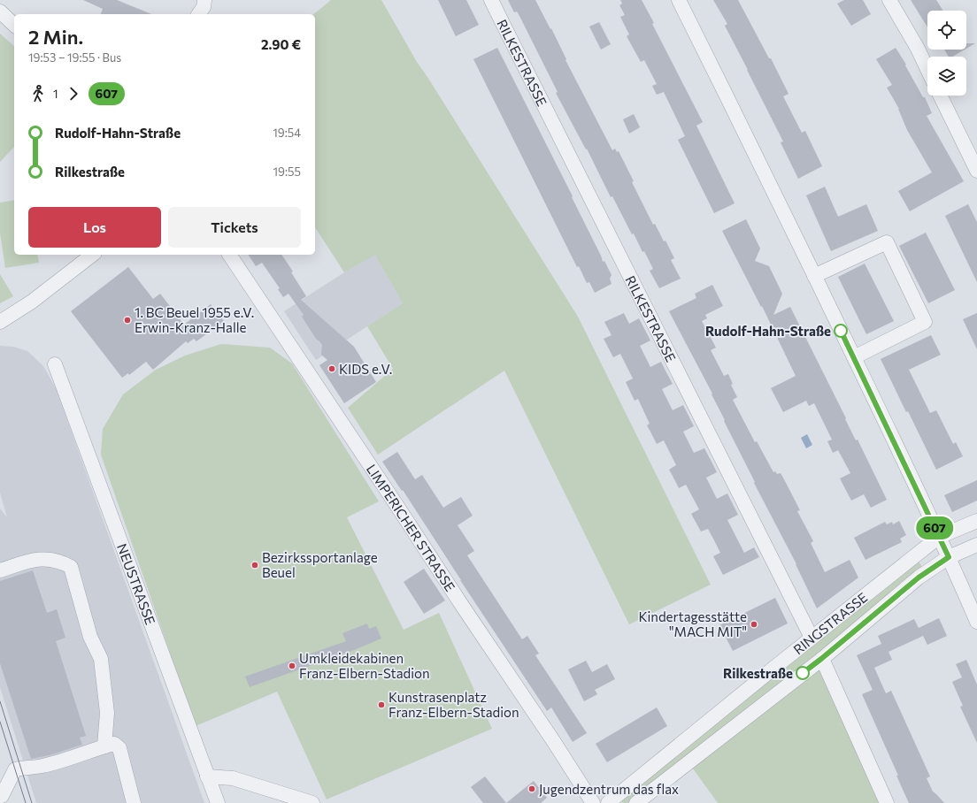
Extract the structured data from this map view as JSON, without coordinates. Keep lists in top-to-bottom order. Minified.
{"streets":{"street":["RILKESTRASSE","LIMPERICHER STRASSE","NEUSTRASSE","RINGSTRASSE"]},"crossings":[["RILKESTRASSE","RINGSTRASSE"]],"places":["1. BC Beuel 1955 e.V. Erwin-Kranz-Halle","Rudolf-Hahn-Straße","KIDS e.V.","Bezirkssportanlage Beuel","Kindertagesstätte \"MACH MIT\"","Umkleidekabinen Franz-Elbern-Stadion","Rilkestraße","Kunstrasenplatz Franz-Elbern-Stadion","Jugendzentrum das flax"],"lines":["bus line 607"],"page":{"on_map":"607","heading":["2 Min.","19:53 – 19:55 · Bus","2.90 €"],"legs":["1","607"],"list":[{"name":"Rudolf-Hahn-Straße","value":"19:54"},{"name":"Rilkestraße","value":"19:55"}],"buttons":["Los","Tickets"]}}
